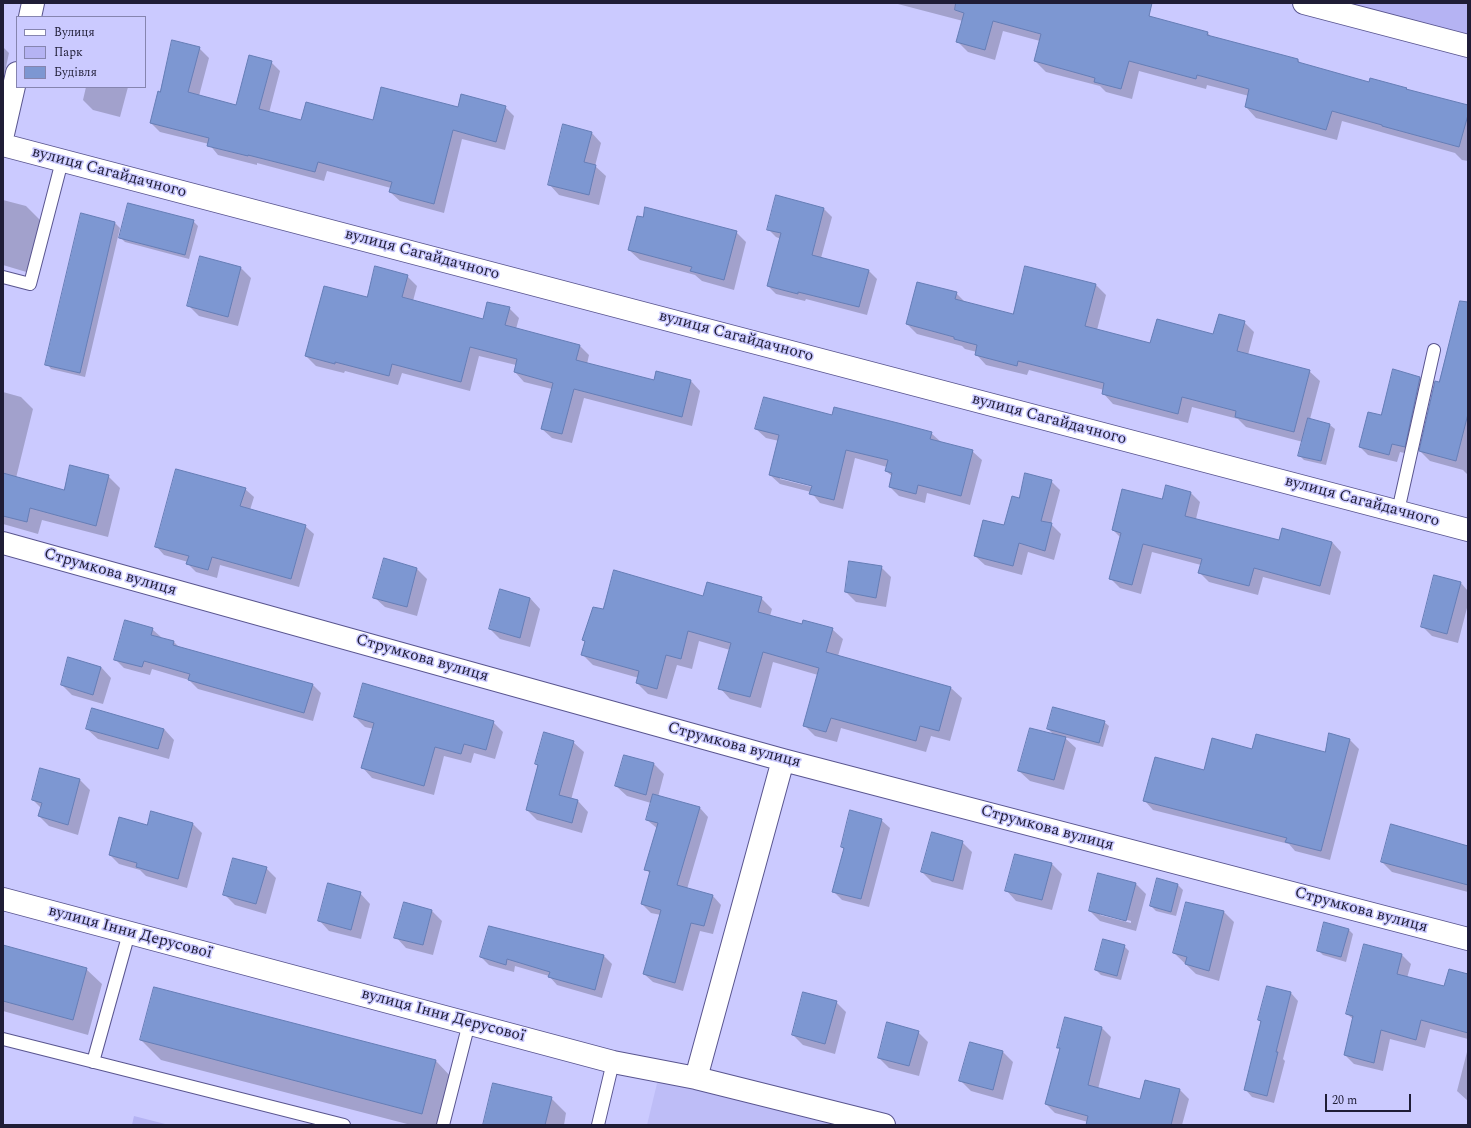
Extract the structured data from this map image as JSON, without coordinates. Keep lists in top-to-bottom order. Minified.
{"streets":{"street":["вулиця Сагайдачного","Струмкова вулиця","вулиця Інни Дерусової"]},"legend":["Вулиця","Парк","Будівля"],"scale_bar":"20 m"}
